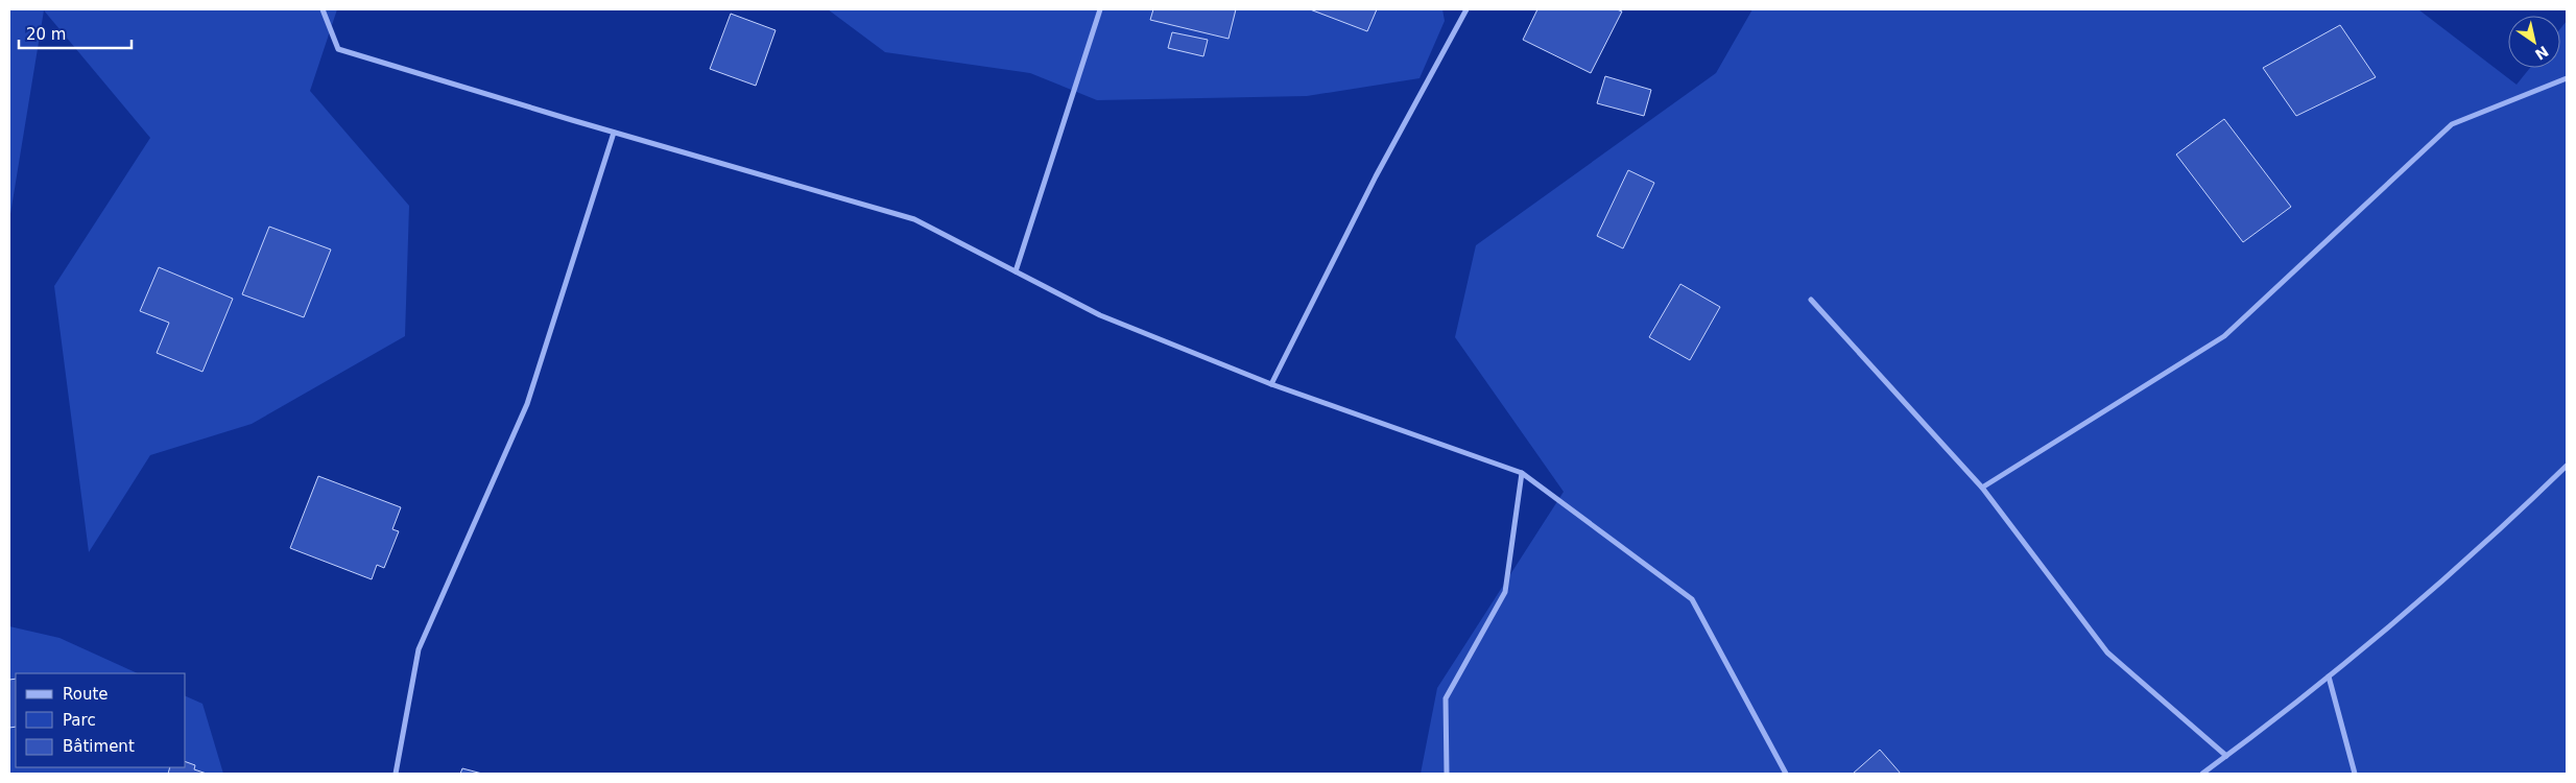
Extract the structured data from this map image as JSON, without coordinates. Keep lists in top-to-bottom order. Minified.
{"legend":["Route","Parc","Bâtiment"],"scale_bar":"20 m","north":"bottom right"}
